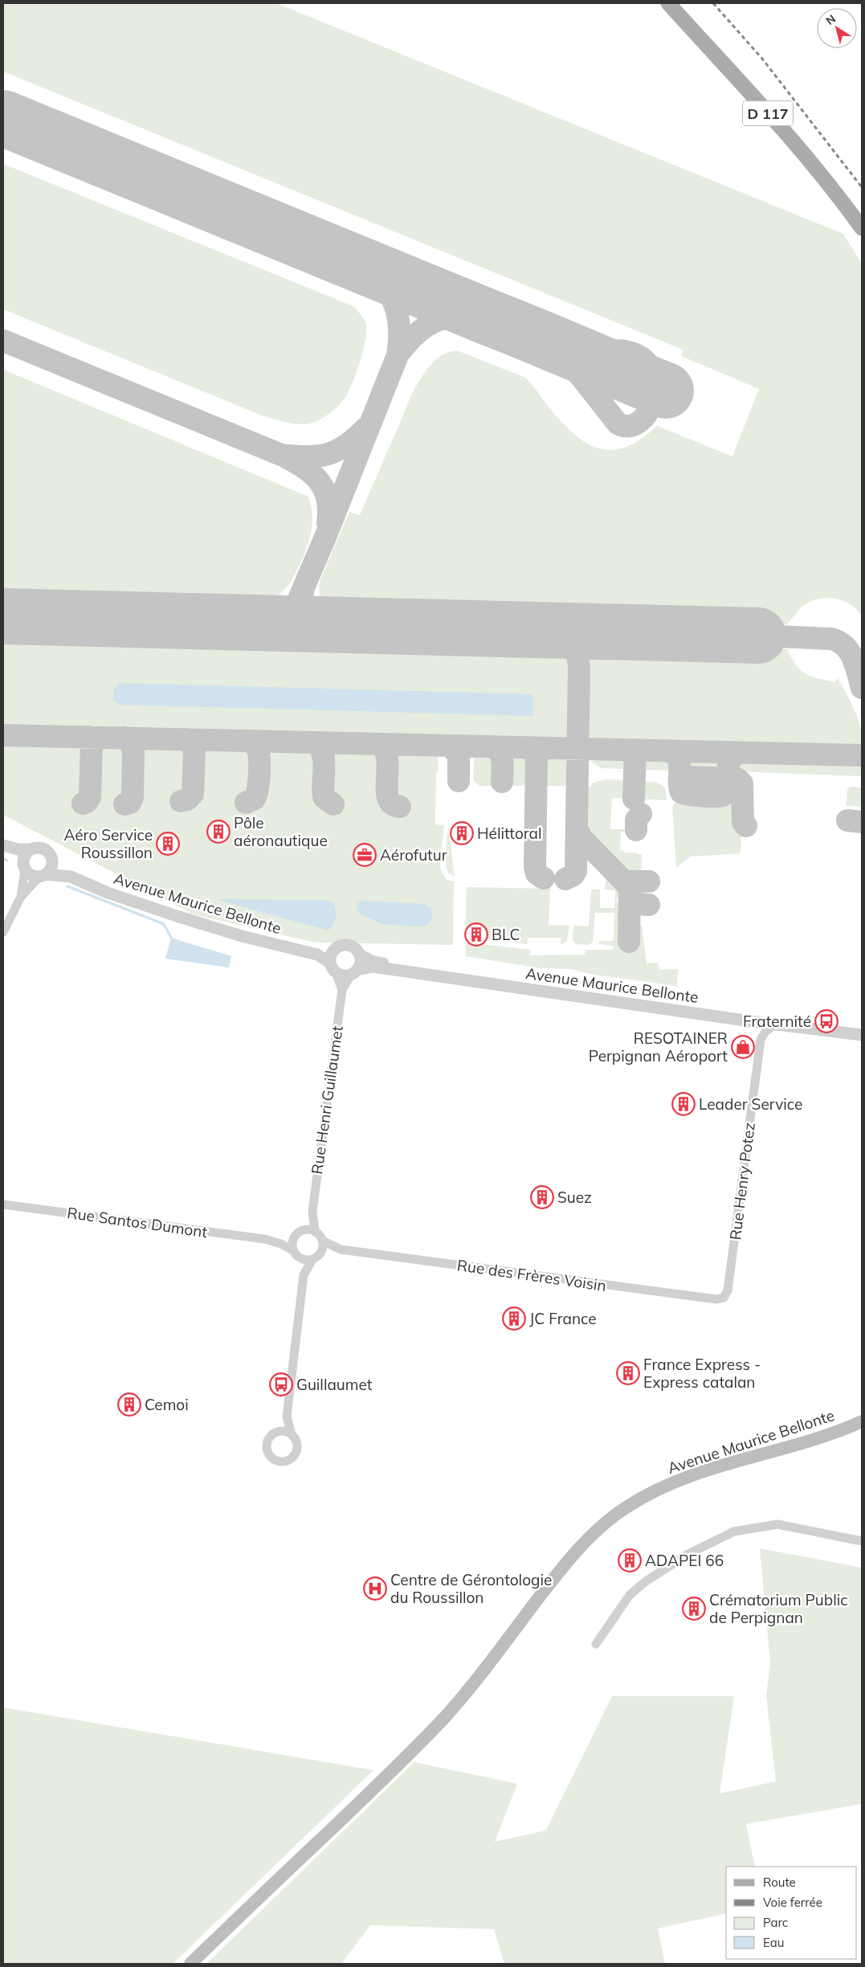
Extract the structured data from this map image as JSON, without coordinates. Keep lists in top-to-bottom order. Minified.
{"streets":{"main road":["D 117","Avenue Maurice Bellonte"],"street":["Rue Henri Guillaumet","Rue Henry Potez","Rue Santos Dumont","Rue des Frères Voisin"]},"crossings":[["Avenue Maurice Bellonte","Rue Henri Guillaumet"],["Rue Henri Guillaumet","Rue Santos Dumont"],["Rue Henri Guillaumet","Rue des Frères Voisin"],["Rue Henry Potez","Rue des Frères Voisin"],["Rue Santos Dumont","Rue des Frères Voisin"]],"places":{"building":["Pôle aéronautique","Hélittoral","Aéro Service Roussillon","BLC","Leader Service","Suez","JC France","France Express - Express catalan","Cemoi","ADAPEI 66","Crématorium Public de Perpignan"],"office":["Aérofutur"],"bus stop":["Fraternité","Guillaumet"],"shop":["RESOTAINER Perpignan Aéroport"],"hospital":["Centre de Gérontologie du Roussillon"]},"legend":["Route","Voie ferrée","Parc","Eau"],"north":"top left"}
